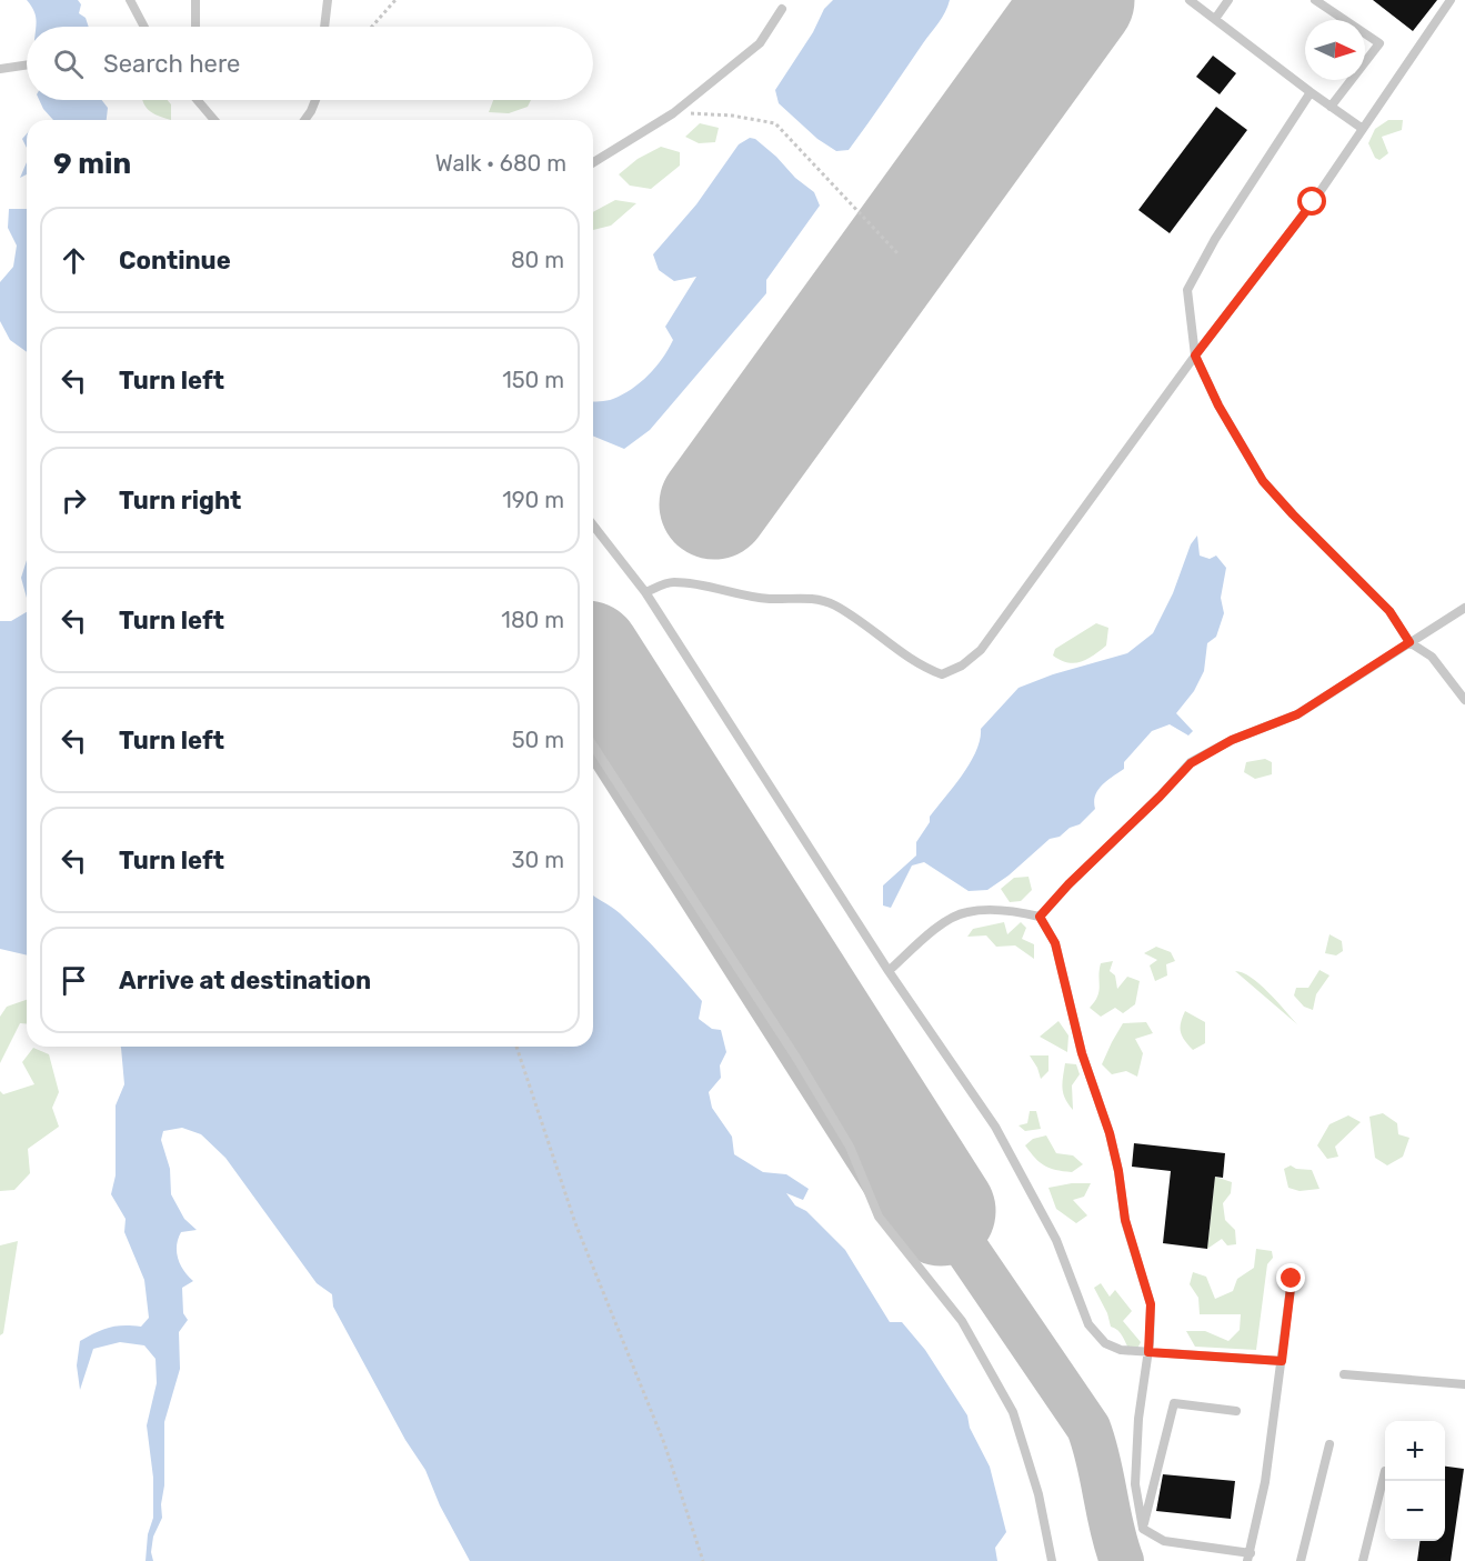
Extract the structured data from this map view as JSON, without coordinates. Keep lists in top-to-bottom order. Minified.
{"north":"right","page":{"search":"Search here","heading":["9 min","Walk · 680 m"],"list":[["Continue","80 m"],["Turn left","150 m"],["Turn right","190 m"],["Turn left","180 m"],["Turn left","50 m"],["Turn left","30 m"],"Arrive at destination"],"map_buttons":["+","−"]}}
